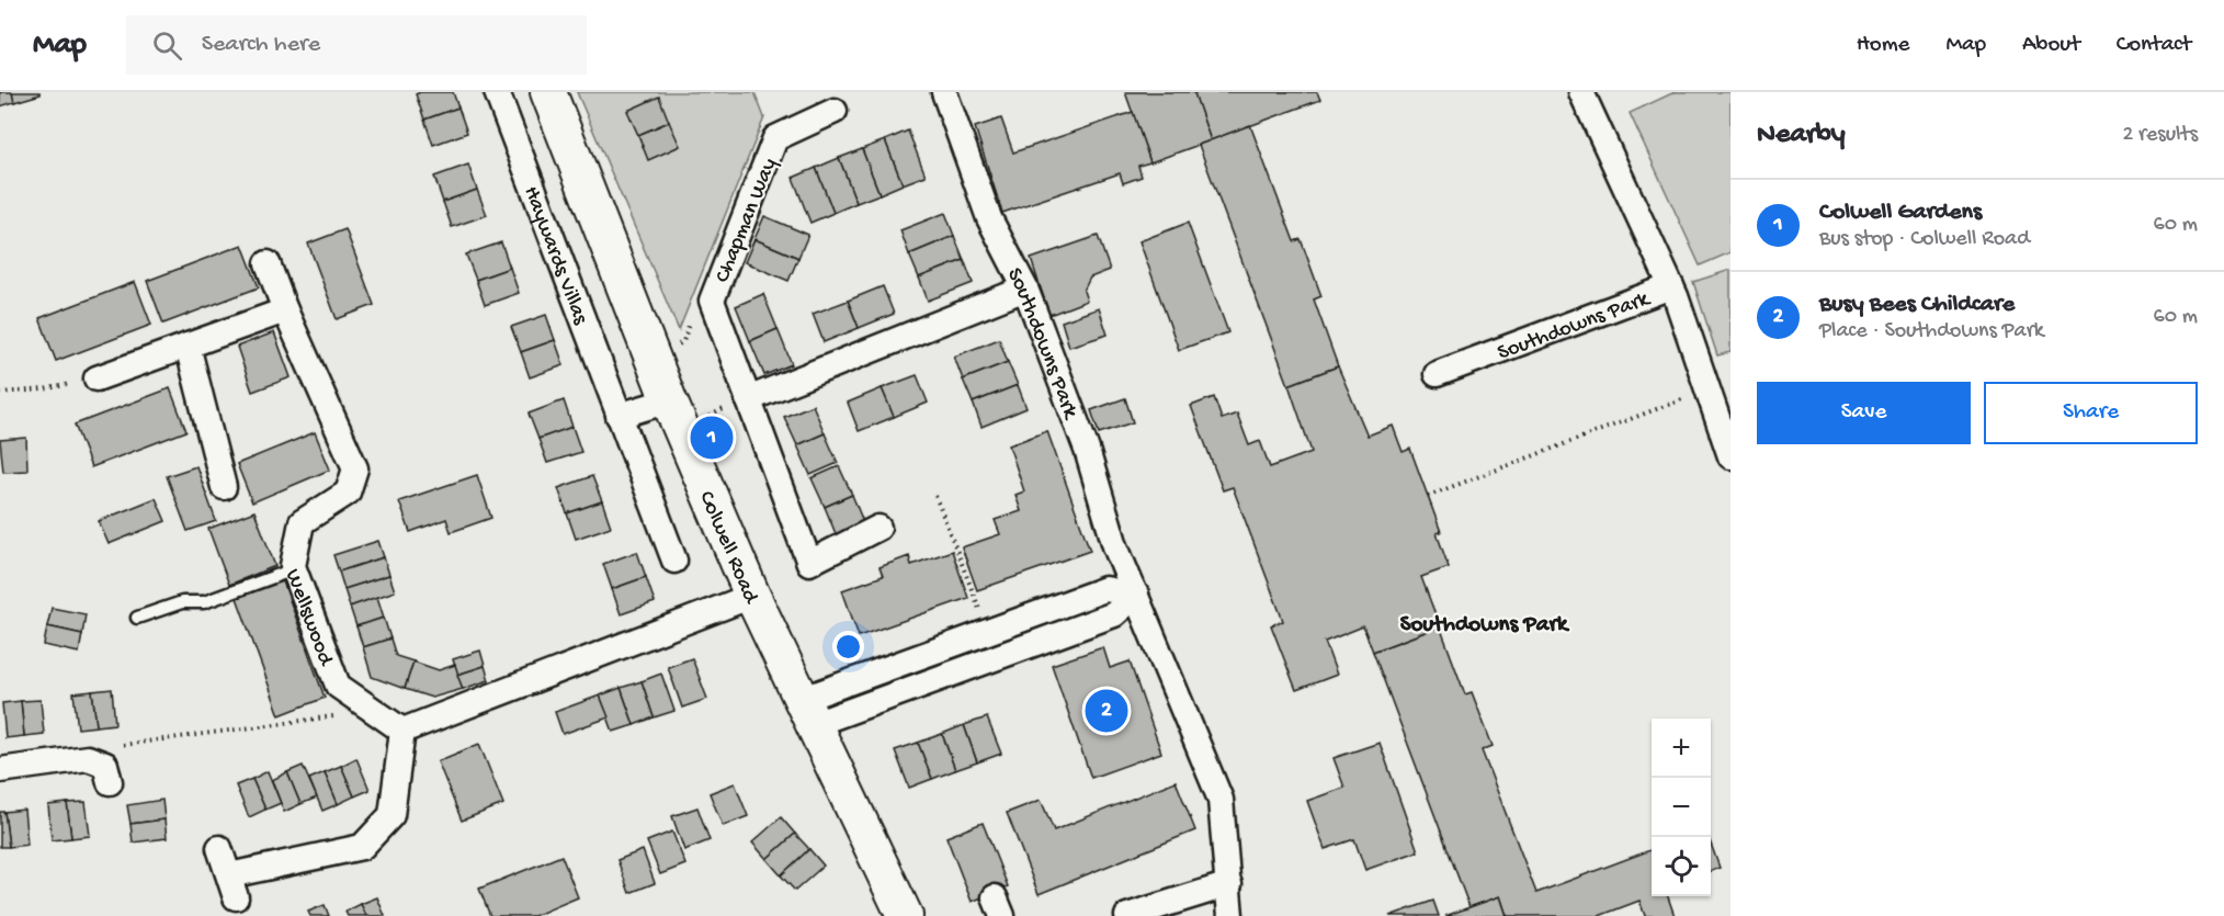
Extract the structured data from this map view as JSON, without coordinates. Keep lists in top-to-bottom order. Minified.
{"streets":{"street":["Chapman Way","Haywards Villas","Southdowns Park","Colwell Road","Wellswood"]},"districts":["Southdowns Park"],"page":{"header":"Map","search":"Search here","nav":["Home","Map","About","Contact"],"heading":["Nearby","2 results"],"list":[{"mark":"1","name":"Colwell Gardens","note":"Bus stop · Colwell Road","value":"60 m"},{"mark":"2","name":"Busy Bees Childcare","note":"Place · Southdowns Park","value":"60 m"}],"buttons":["Save","Share"],"pins":["1","2"],"map_buttons":["+","−"]}}
